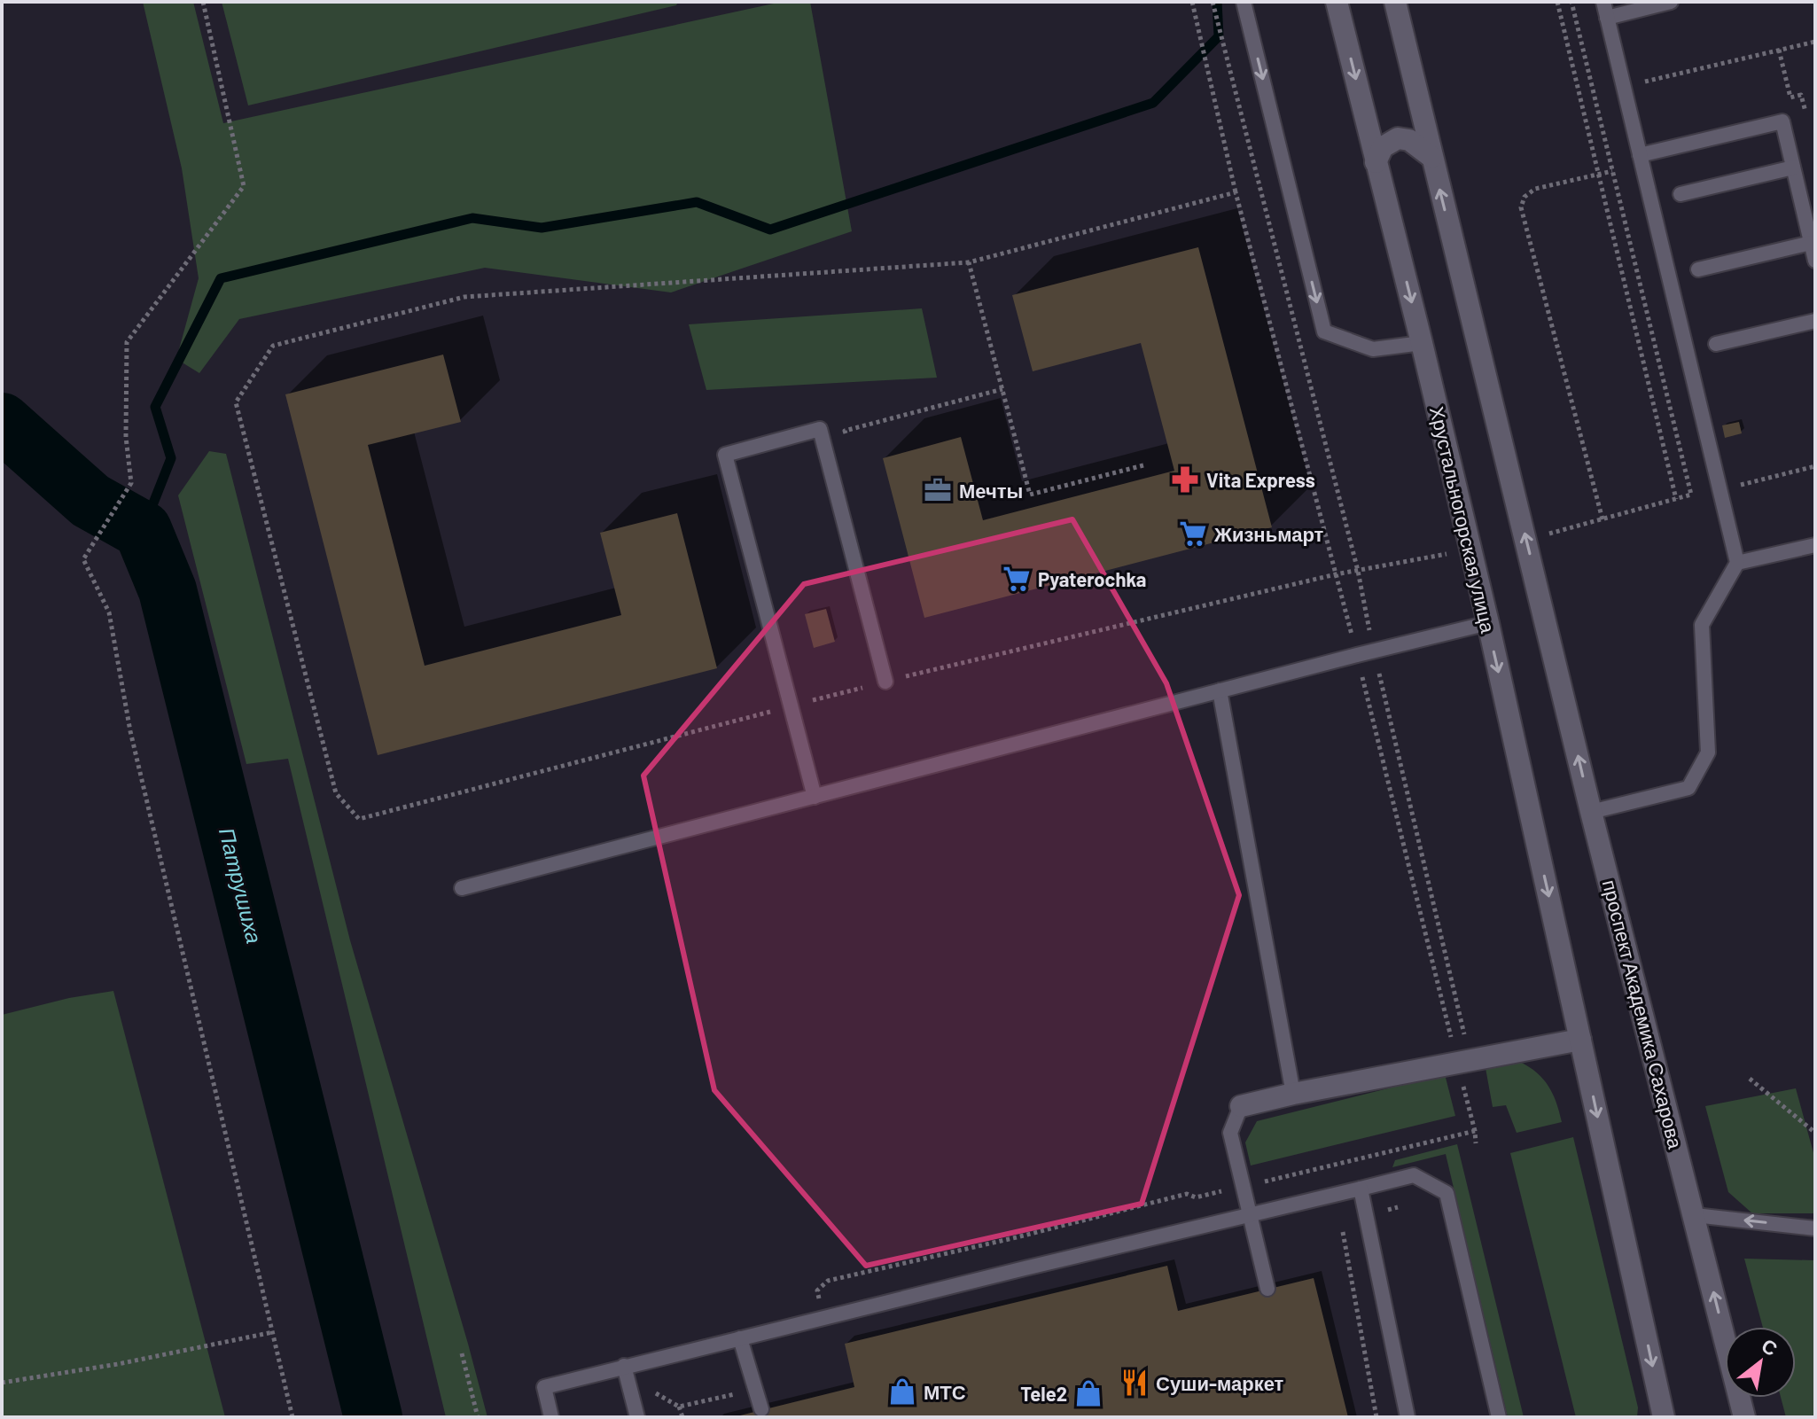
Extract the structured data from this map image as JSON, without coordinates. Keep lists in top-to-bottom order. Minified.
{"streets":{"street":["Хрустальногорская улица","проспект Академика Сахарова"]},"water":["Патрушиха"],"places":{"pharmacy":["Vita Express"],"office":["Мечты"],"supermarket":["Жизньмарт","Pyaterochka"],"restaurant":["Суши-маркет"],"shop":["МТС","Tele2"]},"north":"top right"}
